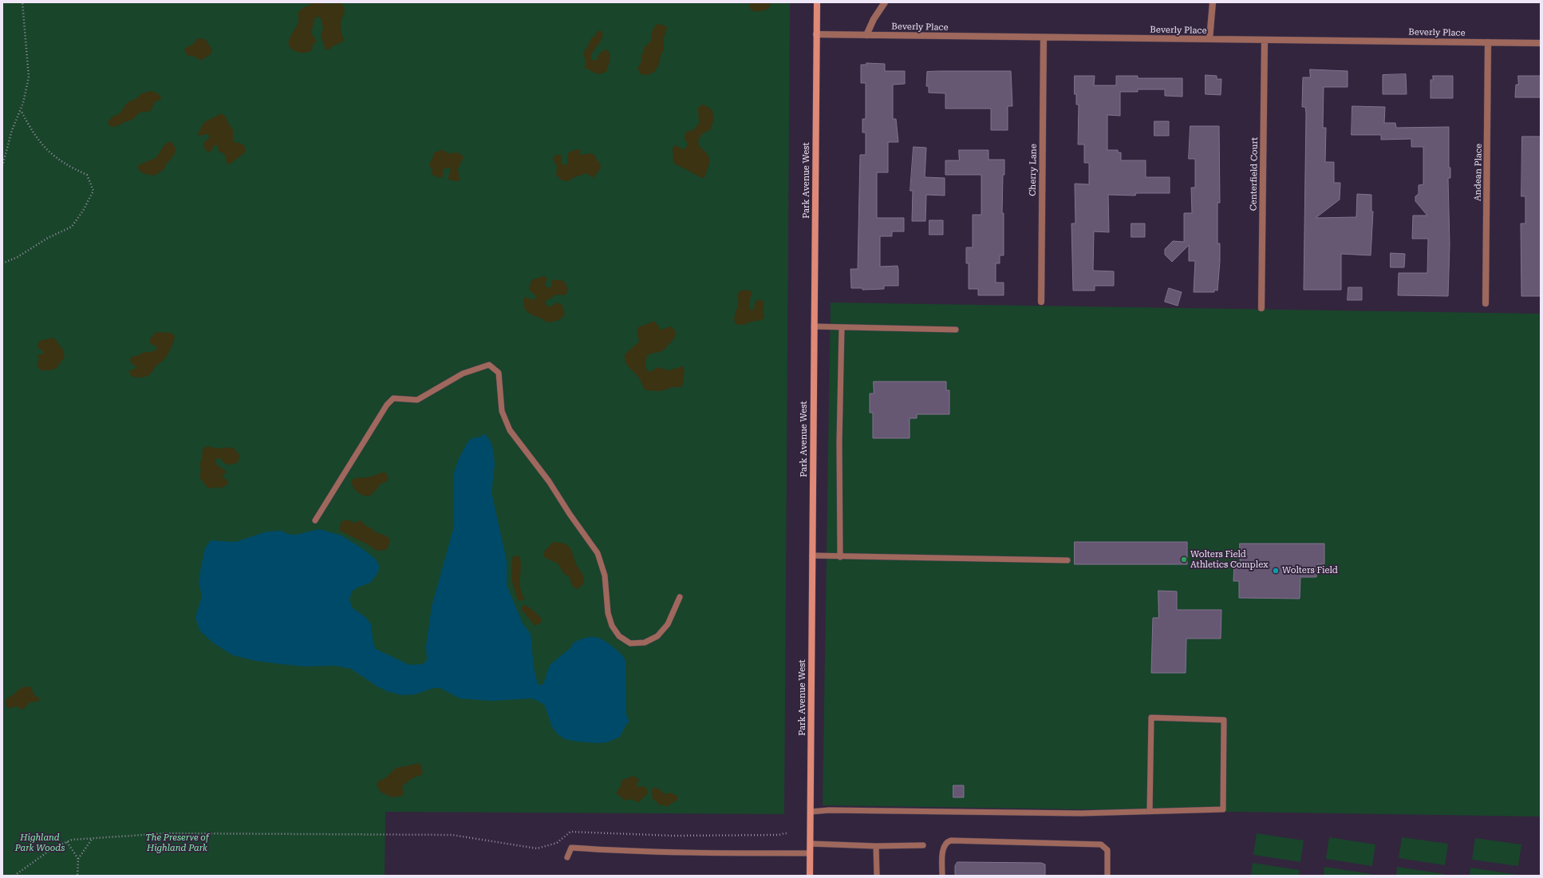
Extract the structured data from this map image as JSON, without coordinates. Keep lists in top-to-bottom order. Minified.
{"streets":{"street":["Beverly Place","Cherry Lane","Andean Place","Centerfield Court","Park Avenue West"]},"crossings":[["Beverly Place","Cherry Lane"],["Beverly Place","Andean Place"],["Beverly Place","Centerfield Court"],["Beverly Place","Park Avenue West"]],"parks":["Highland Park Woods","The Preserve of Highland Park"],"places":["Wolters Field Athletics Complex","Wolters Field"]}
